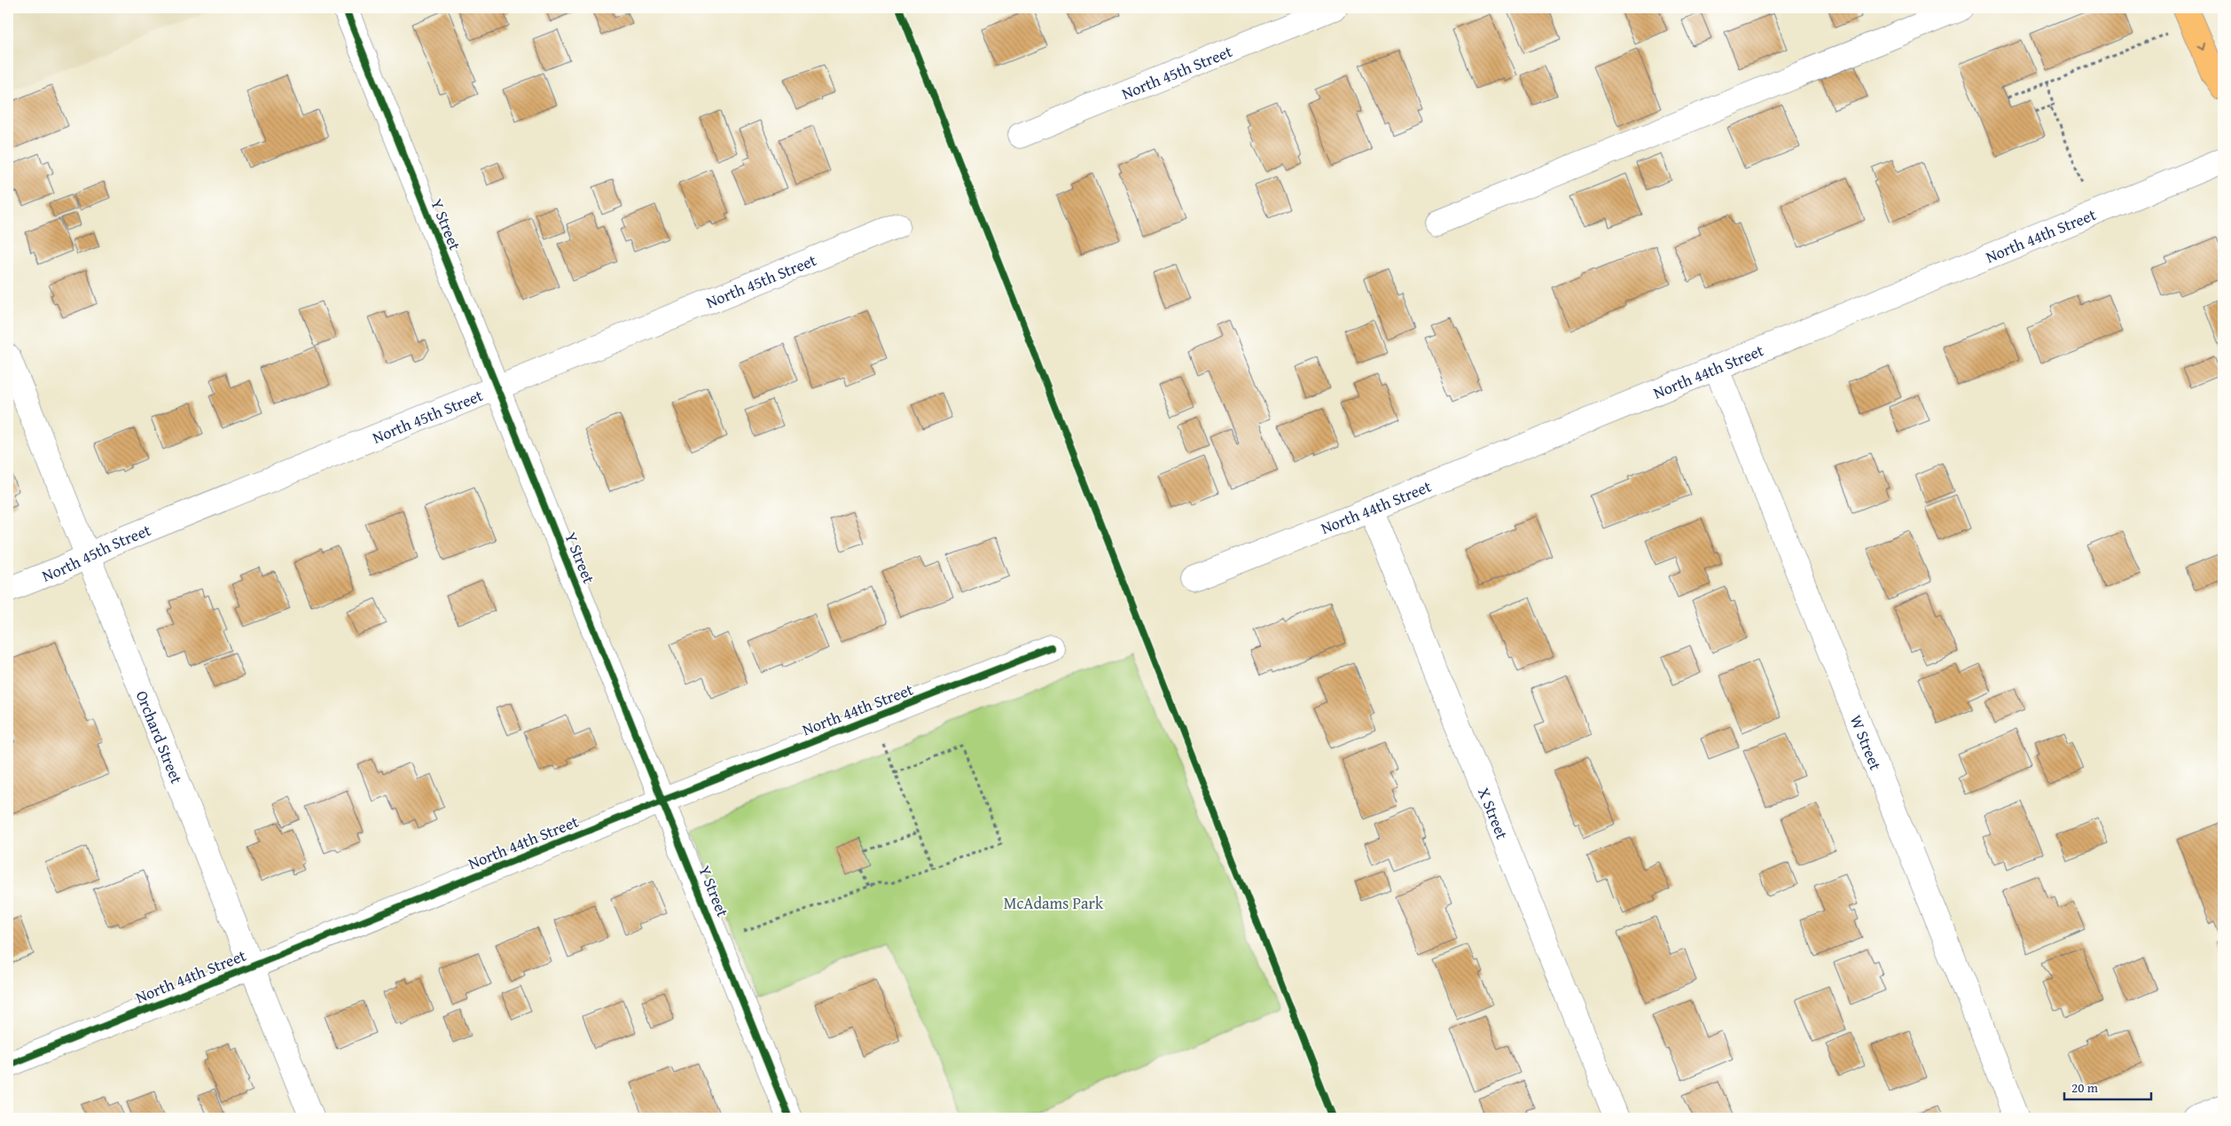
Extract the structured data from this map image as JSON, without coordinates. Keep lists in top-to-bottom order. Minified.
{"streets":{"street":["North 45th Street","Y Street","North 44th Street","Orchard Street","W Street","X Street"]},"crossings":[["North 45th Street","Y Street"],["North 45th Street","Orchard Street"],["Y Street","North 44th Street"],["North 44th Street","Orchard Street"],["North 44th Street","W Street"],["North 44th Street","X Street"]],"parks":["McAdams Park"],"scale_bar":"20 m"}
